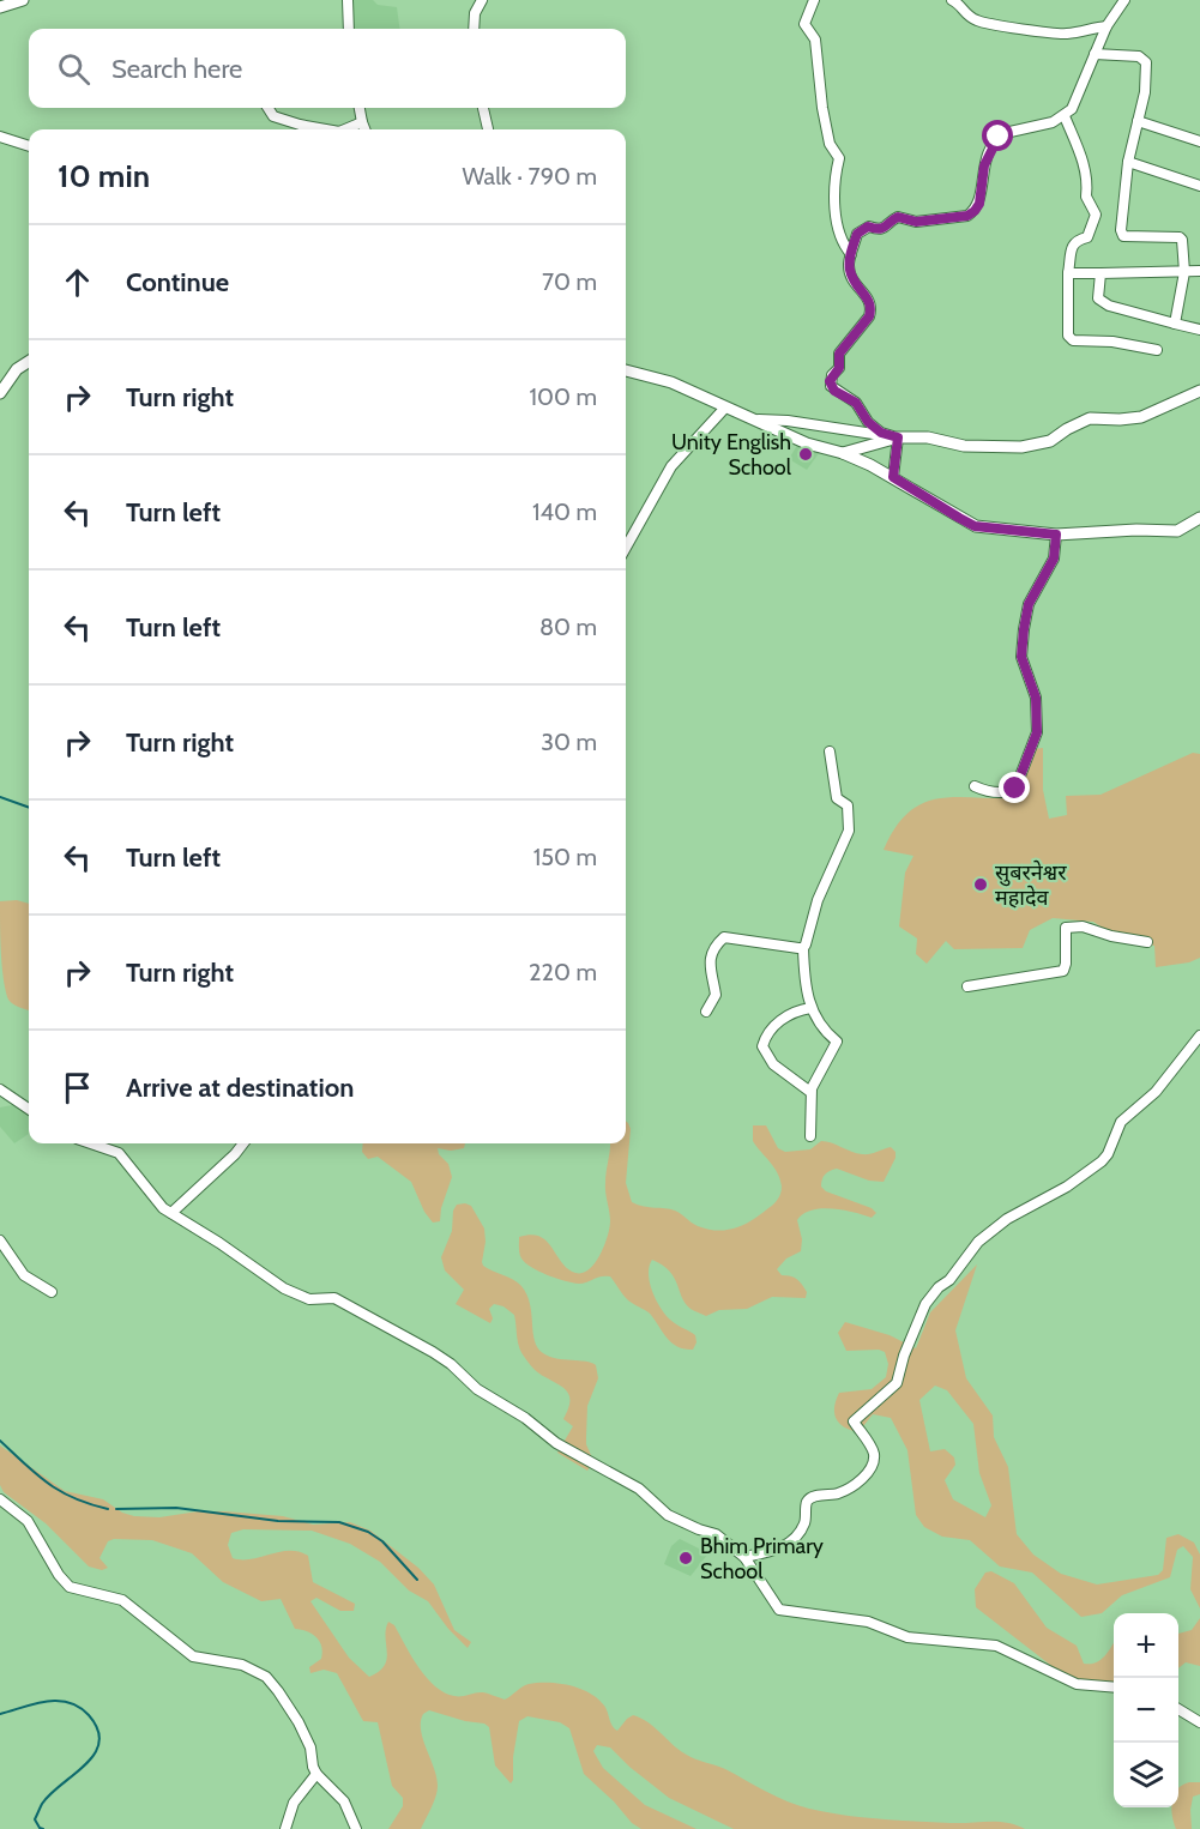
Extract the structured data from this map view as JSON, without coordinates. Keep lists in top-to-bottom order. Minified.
{"places":["Unity English School","सुबरनेश्वर महादेव","Bhim Primary School"],"page":{"search":"Search here","heading":["10 min","Walk · 790 m"],"list":[["Continue","70 m"],["Turn right","100 m"],["Turn left","140 m"],["Turn left","80 m"],["Turn right","30 m"],["Turn left","150 m"],["Turn right","220 m"],"Arrive at destination"],"map_buttons":["+","−"]}}
